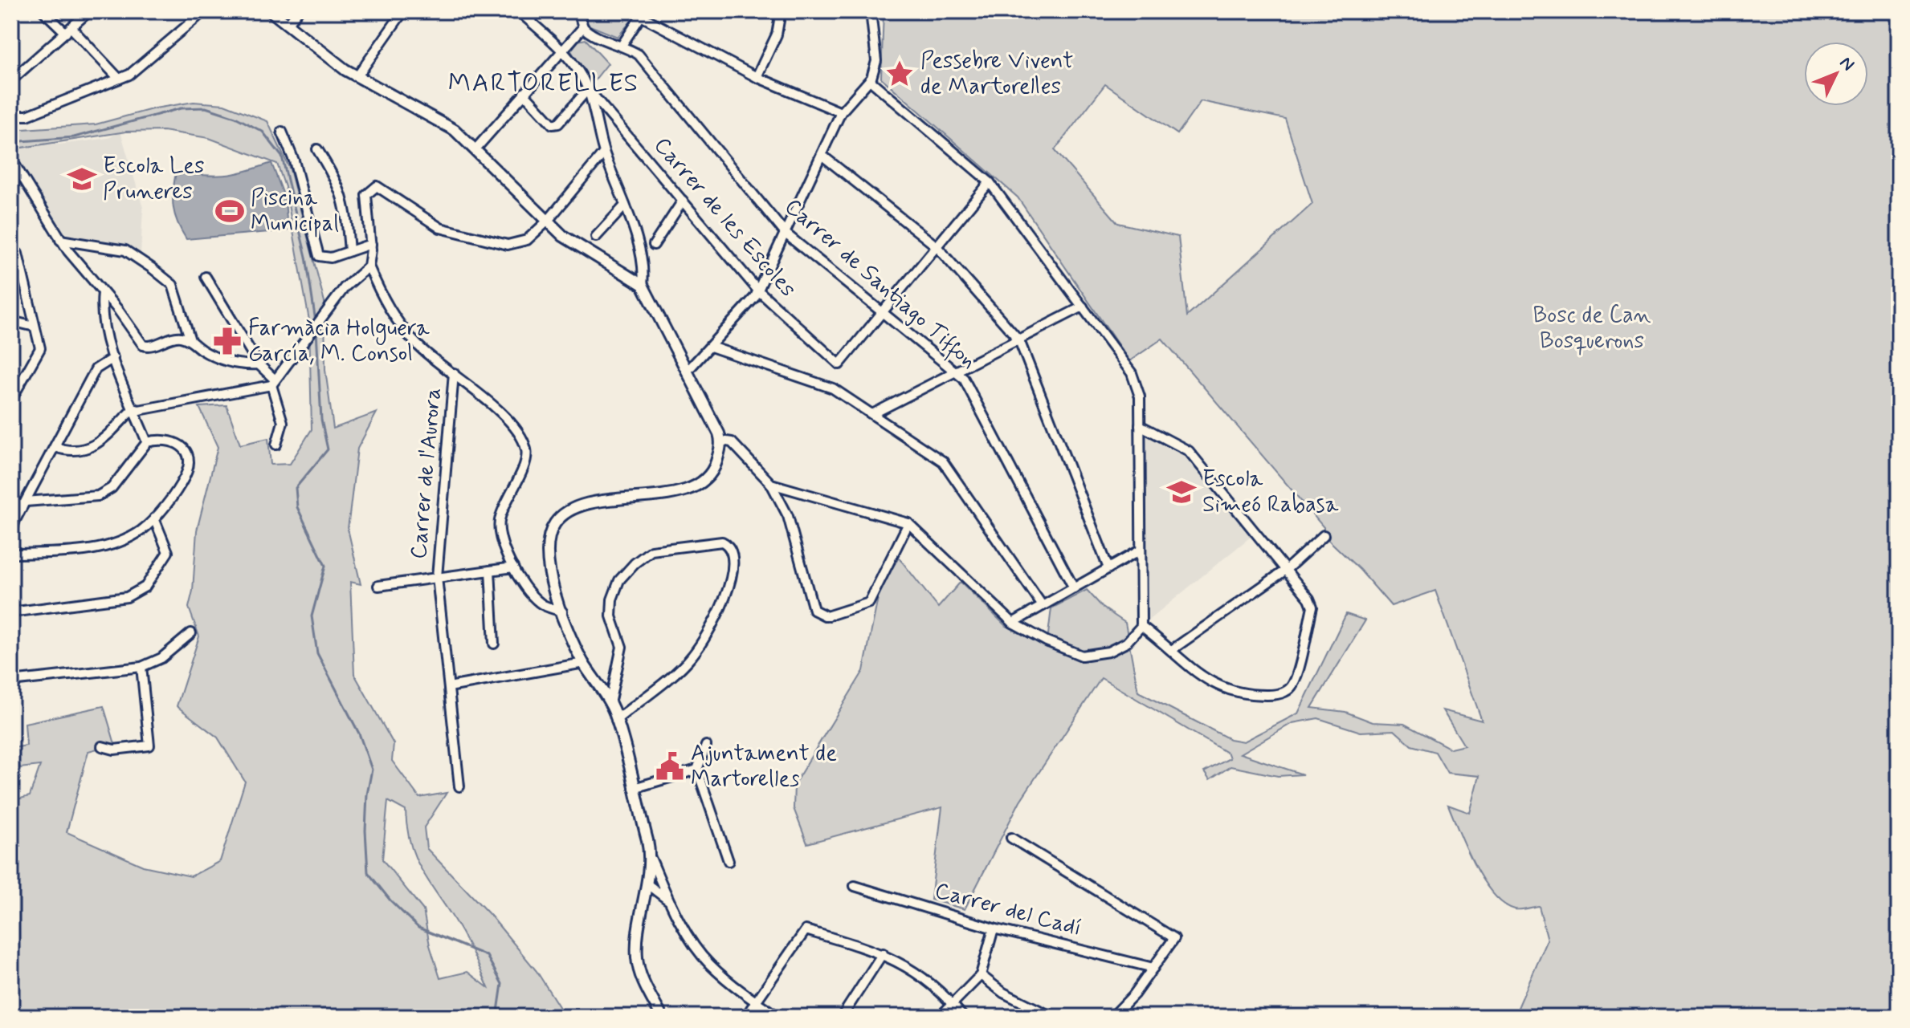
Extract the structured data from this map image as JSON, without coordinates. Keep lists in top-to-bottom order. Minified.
{"streets":{"street":["Carrer de les Escoles","Carrer de Santiago Tiffon","Carrer de l'Aurora","Carrer del Cadí"]},"crossings":[["Carrer de les Escoles","Carrer de Santiago Tiffon"]],"districts":["MARTORELLES"],"parks":["Bosc de Can Bosquerons"],"places":{"place":["Pessebre Vivent de Martorelles"],"school or university":["Escola Les Pruneres","Escola Simeó Rabasa"],"sports":["Piscina Municipal"],"pharmacy":["Farmàcia Holguera García, M. Consol"],"public building":["Ajuntament de Martorelles"]},"north":"top right"}
